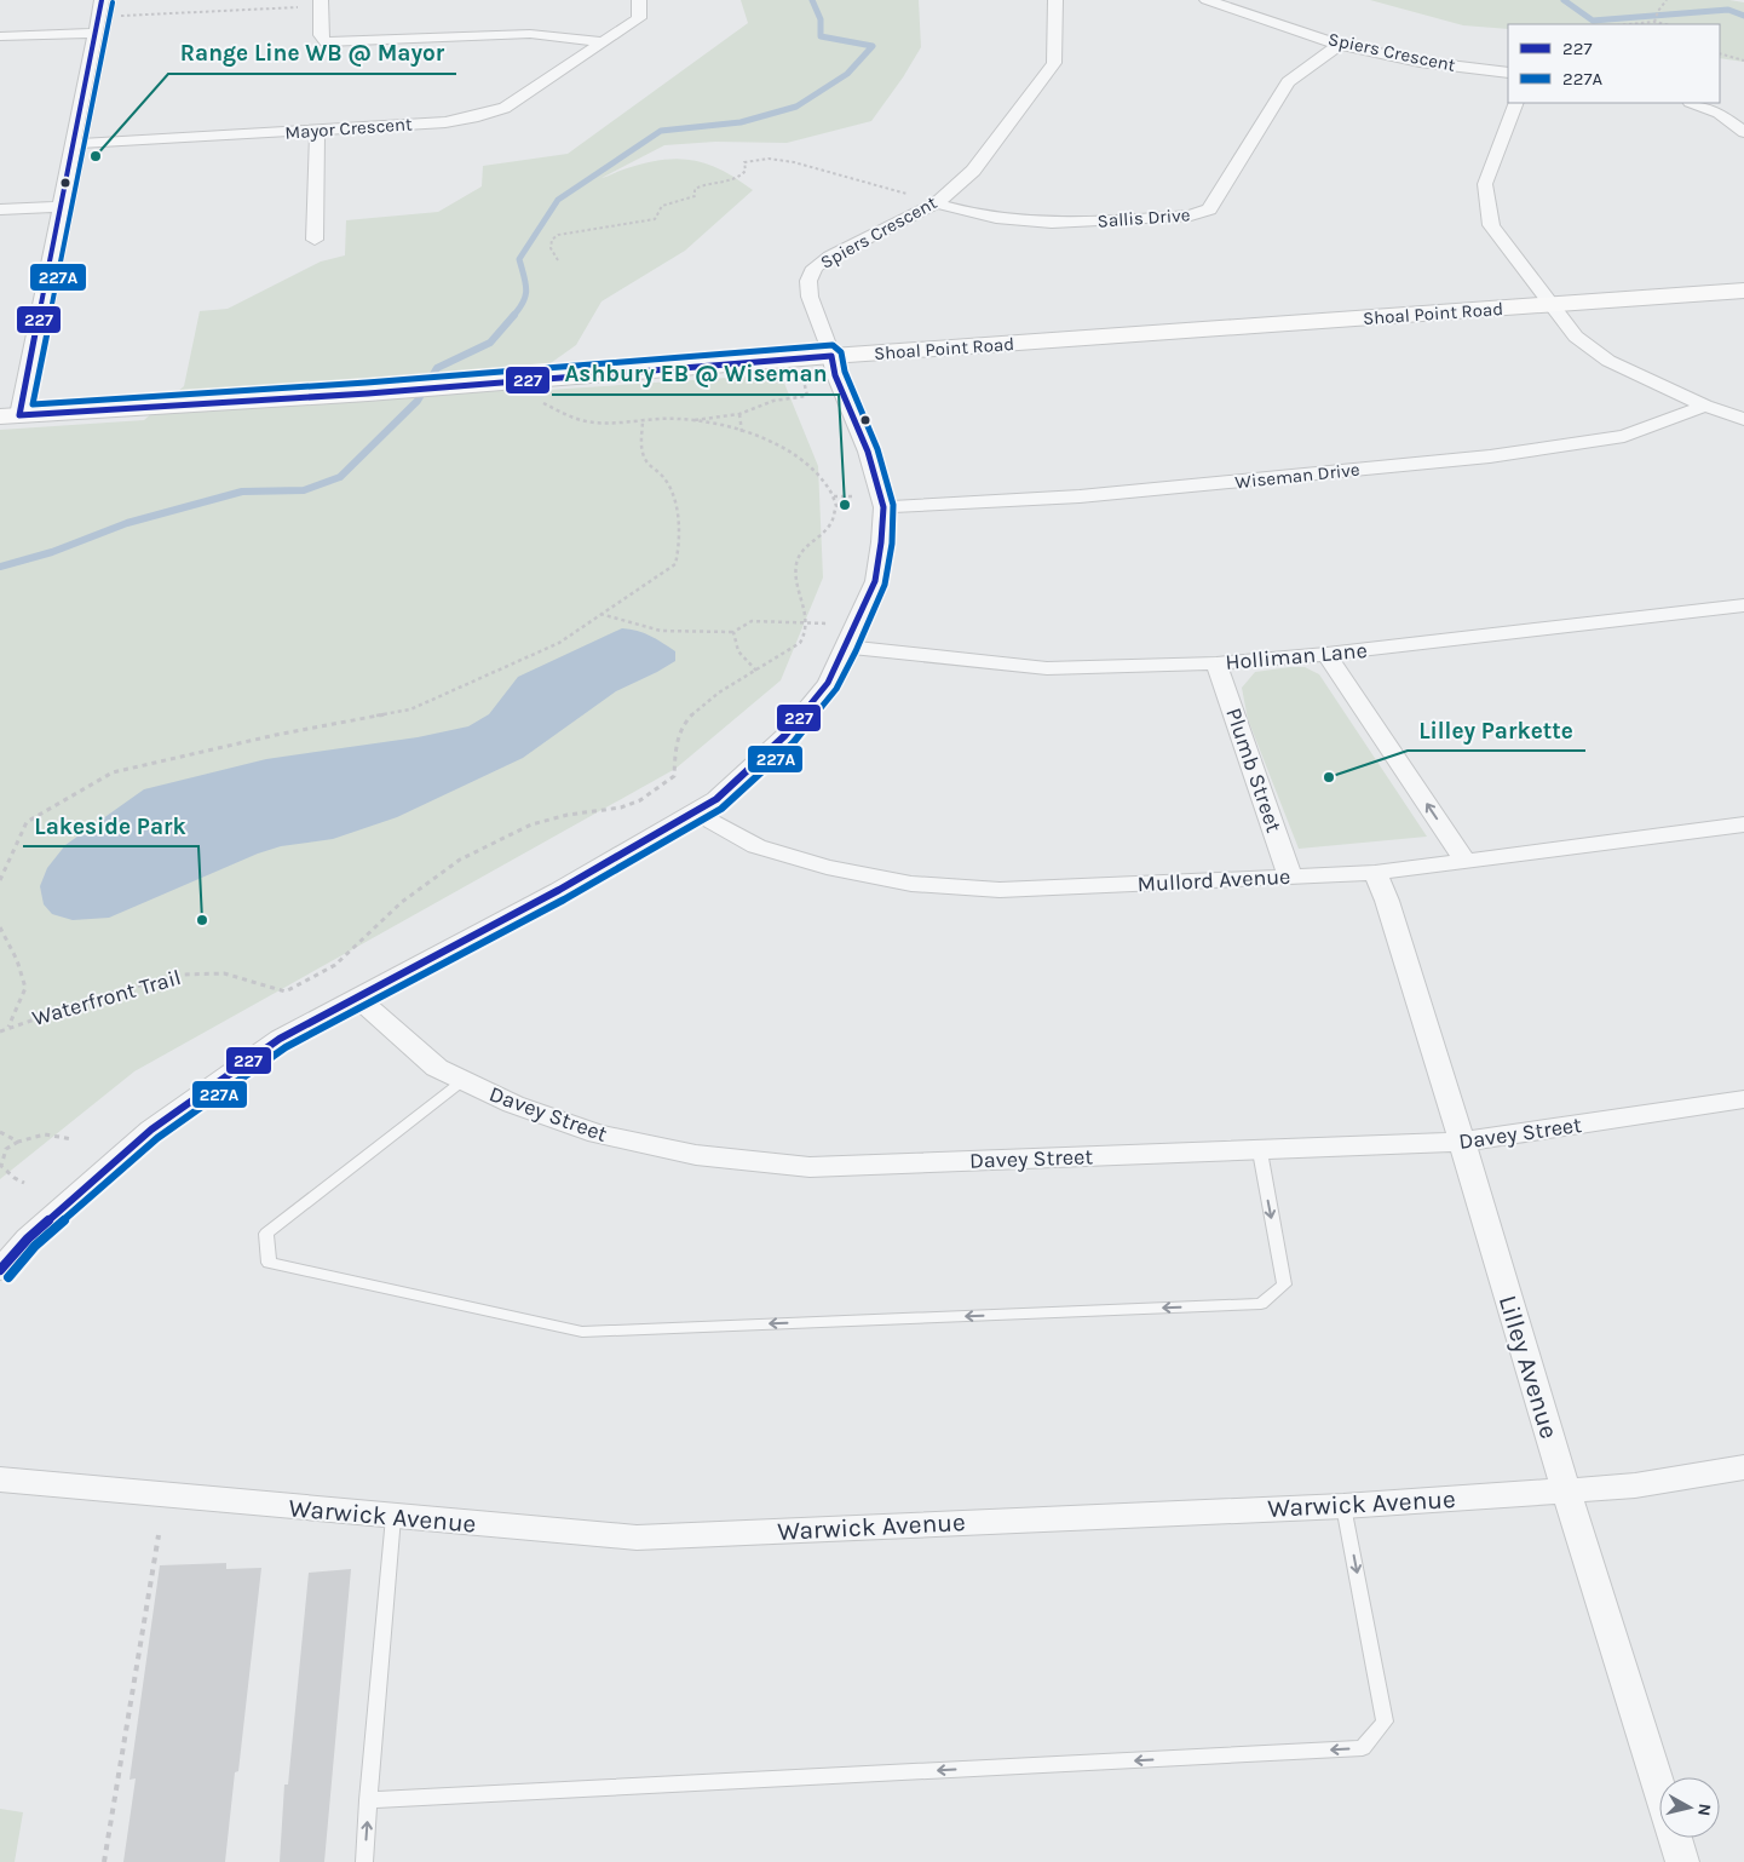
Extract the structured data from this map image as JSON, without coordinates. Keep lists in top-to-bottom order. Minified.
{"streets":{"street":["Spiers Crescent","Mayor Crescent","Sallis Drive","Shoal Point Road","Wiseman Drive","Holliman Lane","Plumb Street","Mullord Avenue","Davey Street","Lilley Avenue","Warwick Avenue"],"path":["Waterfront Trail"]},"crossings":[["Spiers Crescent","Sallis Drive"],["Spiers Crescent","Shoal Point Road"],["Holliman Lane","Plumb Street"],["Plumb Street","Mullord Avenue"],["Mullord Avenue","Lilley Avenue"],["Davey Street","Lilley Avenue"],["Lilley Avenue","Warwick Avenue"]],"places":["Range Line WB @ Mayor","Ashbury EB @ Wiseman","Lilley Parkette","Lakeside Park"],"lines":["transit line 227","transit line 227A"],"legend":["227","227A"],"north":"right"}
